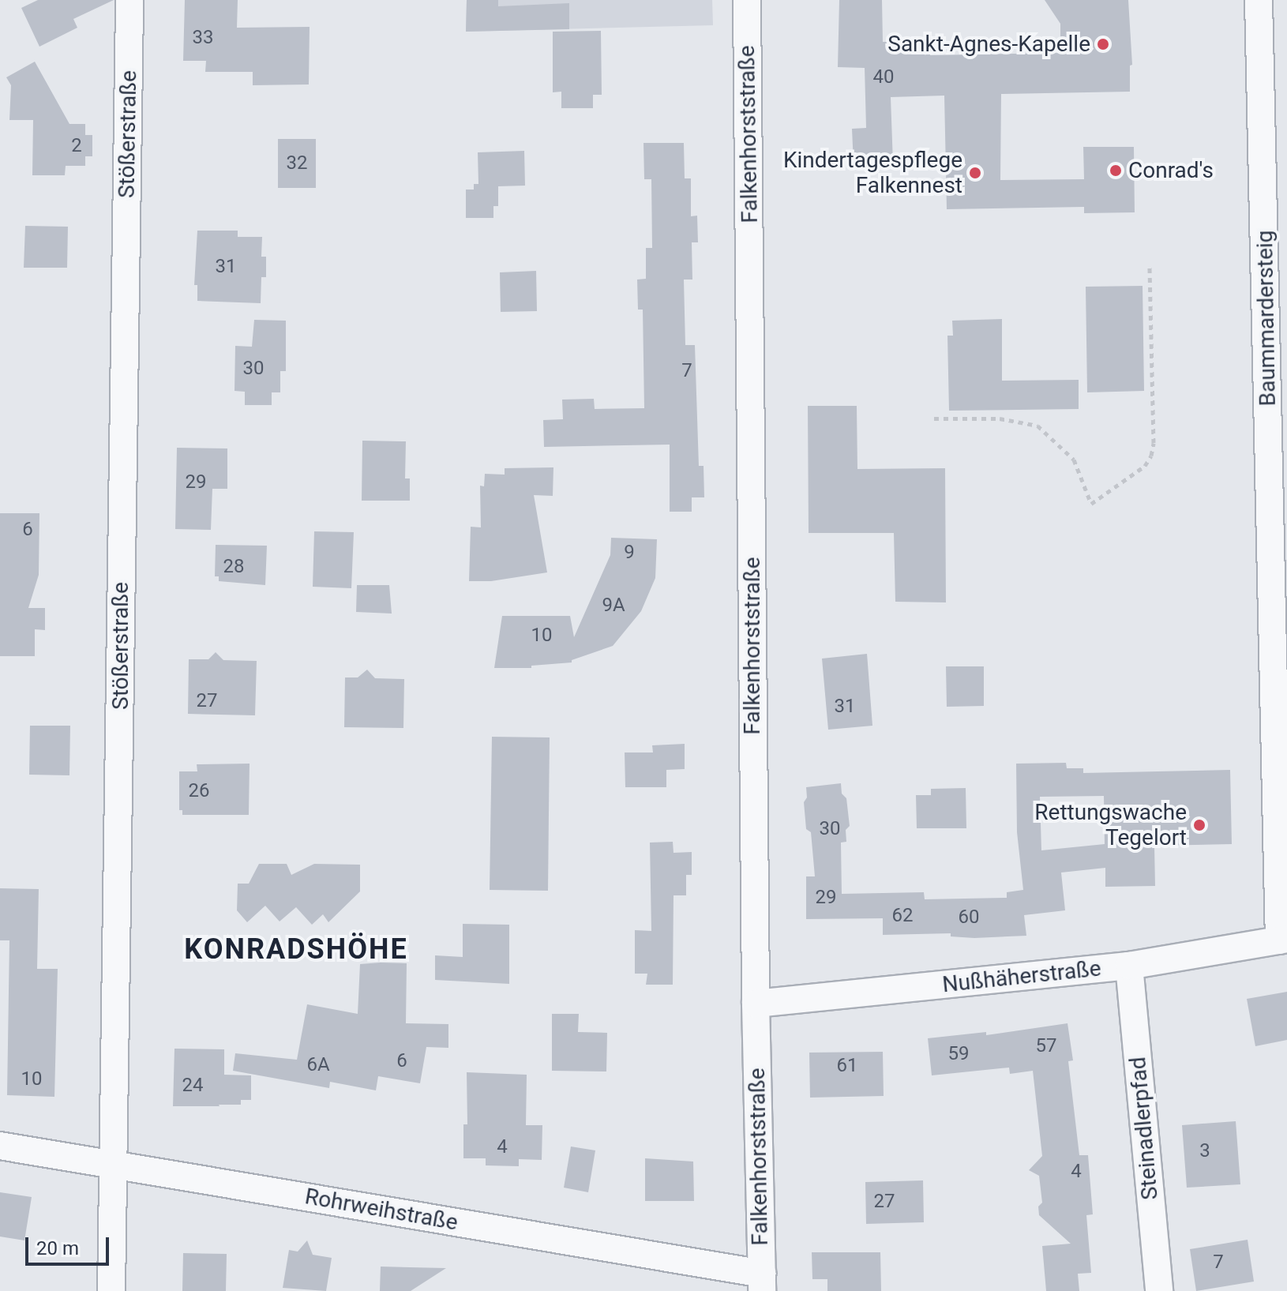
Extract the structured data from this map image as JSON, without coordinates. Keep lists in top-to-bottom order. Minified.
{"streets":{"street":["Stößerstraße","Falkenhorststraße","Baummardersteig","Nußhäherstraße","Steinadlerpfad","Rohrweihstraße"]},"crossings":[["Stößerstraße","Rohrweihstraße"],["Falkenhorststraße","Nußhäherstraße"],["Falkenhorststraße","Rohrweihstraße"],["Baummardersteig","Nußhäherstraße"],["Nußhäherstraße","Steinadlerpfad"]],"districts":["KONRADSHÖHE"],"places":["Sankt-Agnes-Kapelle","Conrad's","Kindertagespflege Falkennest","Rettungswache Tegelort"],"house_numbers":["33","40","2","32","31","30","7","29","6","9","28","9A","10","27","31","26","30","29","62","60","57","59","6","6A","61","10","24","4","3","4","27","7"],"scale_bar":"20 m"}
